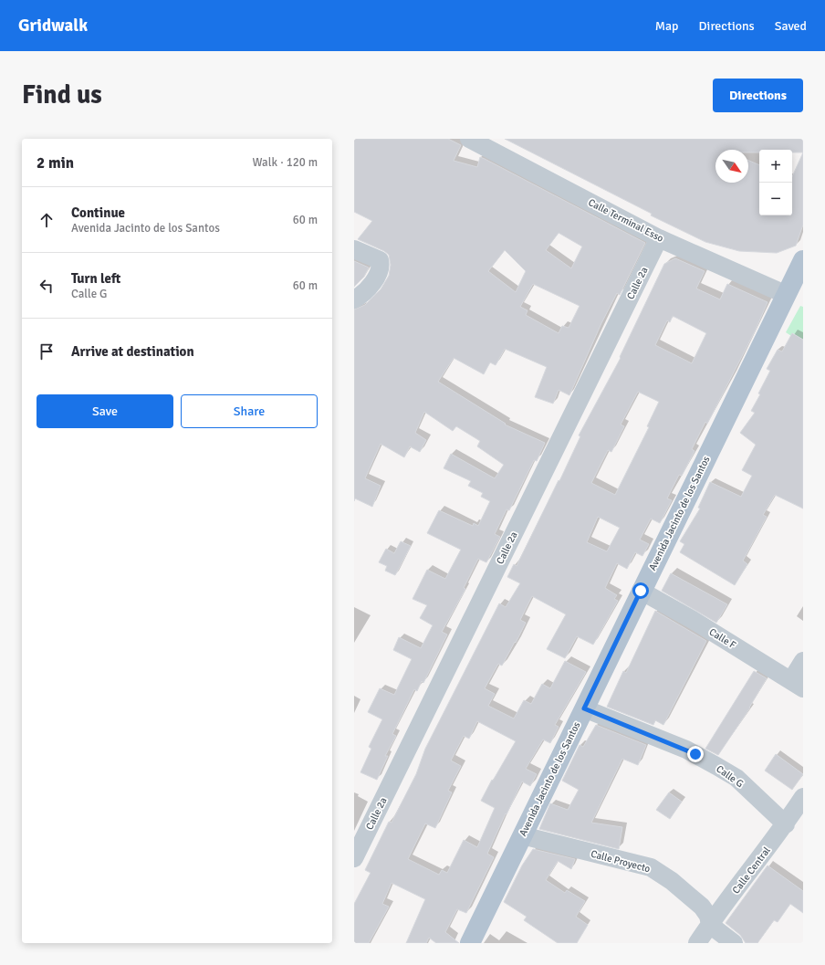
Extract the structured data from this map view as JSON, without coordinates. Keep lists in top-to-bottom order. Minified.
{"streets":{"main road":["Avenida Jacinto de los Santos"],"street":["Calle Terminal Esso","Calle 2a","Calle F","Calle G","Calle Proyecto","Calle Central"]},"crossings":[["Calle Terminal Esso","Calle 2a"],["Calle Terminal Esso","Avenida Jacinto de los Santos"],["Avenida Jacinto de los Santos","Calle F"],["Avenida Jacinto de los Santos","Calle G"],["Avenida Jacinto de los Santos","Calle Proyecto"],["Calle G","Calle Central"],["Calle Proyecto","Calle Central"]],"north":"bottom right","page":{"header":"Gridwalk","nav":["Map","Directions","Saved"],"buttons":["Directions",["Save","Share"]],"title":"Find us","heading":["2 min","Walk · 120 m"],"map_buttons":["+","−"],"list":[["Continue","Avenida Jacinto de los Santos","60 m"],["Turn left","Calle G","60 m"],"Arrive at destination"]}}
